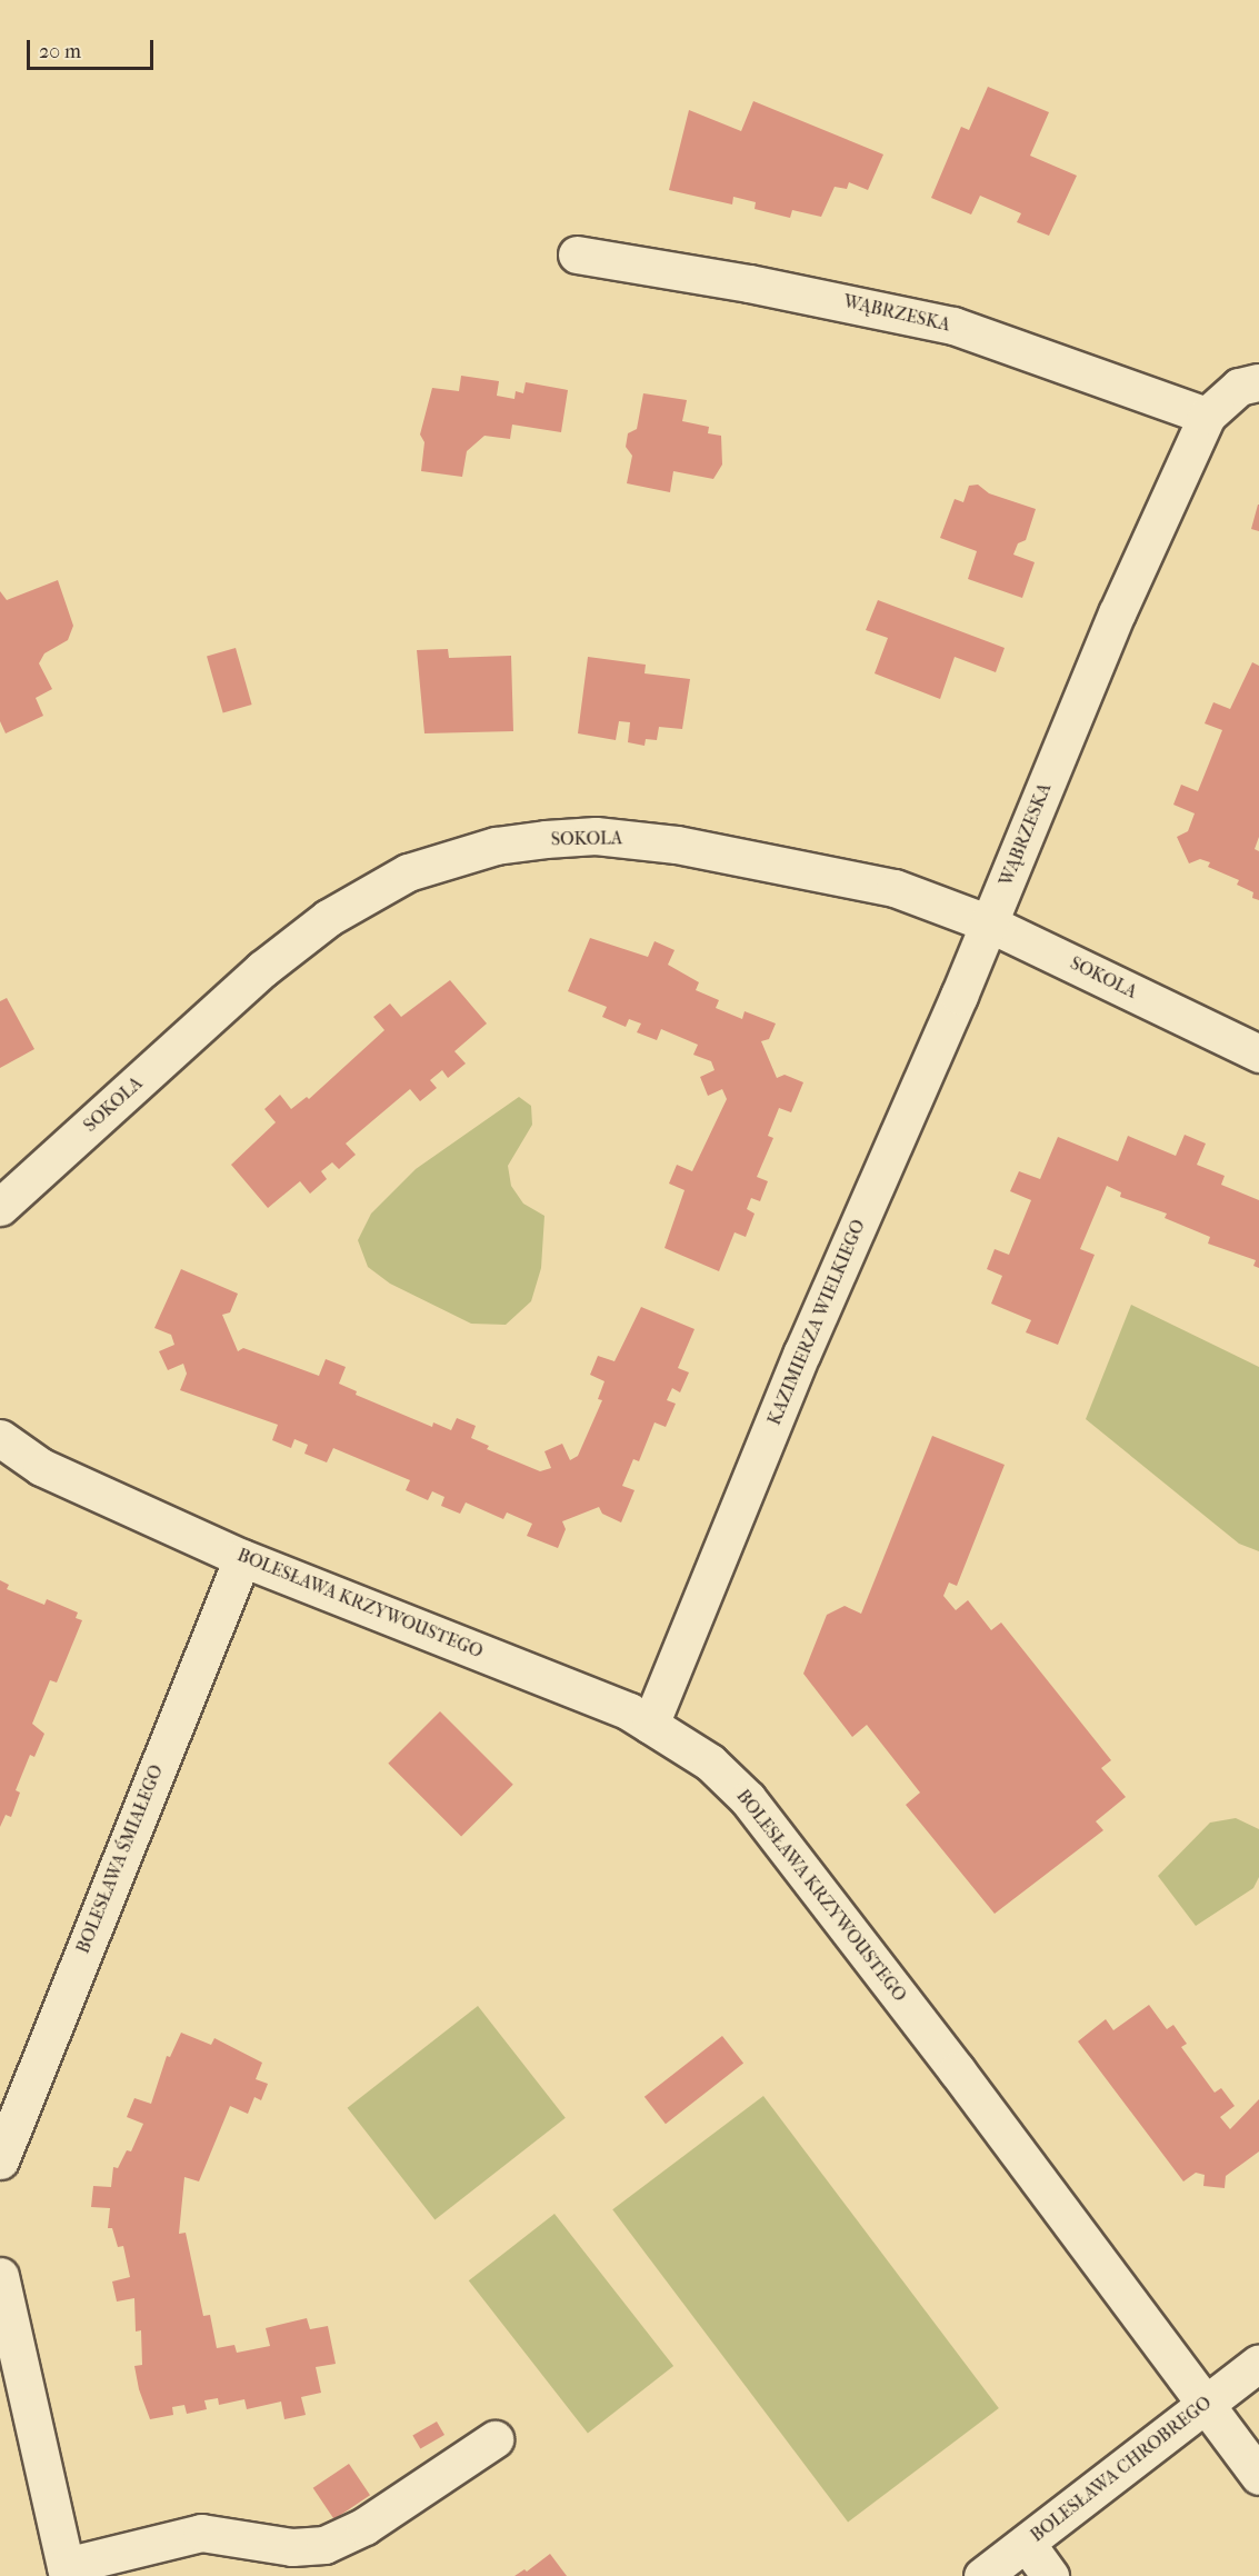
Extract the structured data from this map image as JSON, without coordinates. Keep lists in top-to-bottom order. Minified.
{"streets":{"street":["WĄBRZESKA","SOKOLA","KAZIMIERZA WIELKIEGO","BOLESŁAWA KRZYWOUSTEGO","BOLESŁAWA ŚMIAŁEGO","BOLESŁAWA CHROBREGO"]},"crossings":[["WĄBRZESKA","SOKOLA"],["WĄBRZESKA","KAZIMIERZA WIELKIEGO"],["SOKOLA","KAZIMIERZA WIELKIEGO"],["KAZIMIERZA WIELKIEGO","BOLESŁAWA KRZYWOUSTEGO"],["BOLESŁAWA KRZYWOUSTEGO","BOLESŁAWA ŚMIAŁEGO"],["BOLESŁAWA KRZYWOUSTEGO","BOLESŁAWA CHROBREGO"]],"scale_bar":"20 m"}
